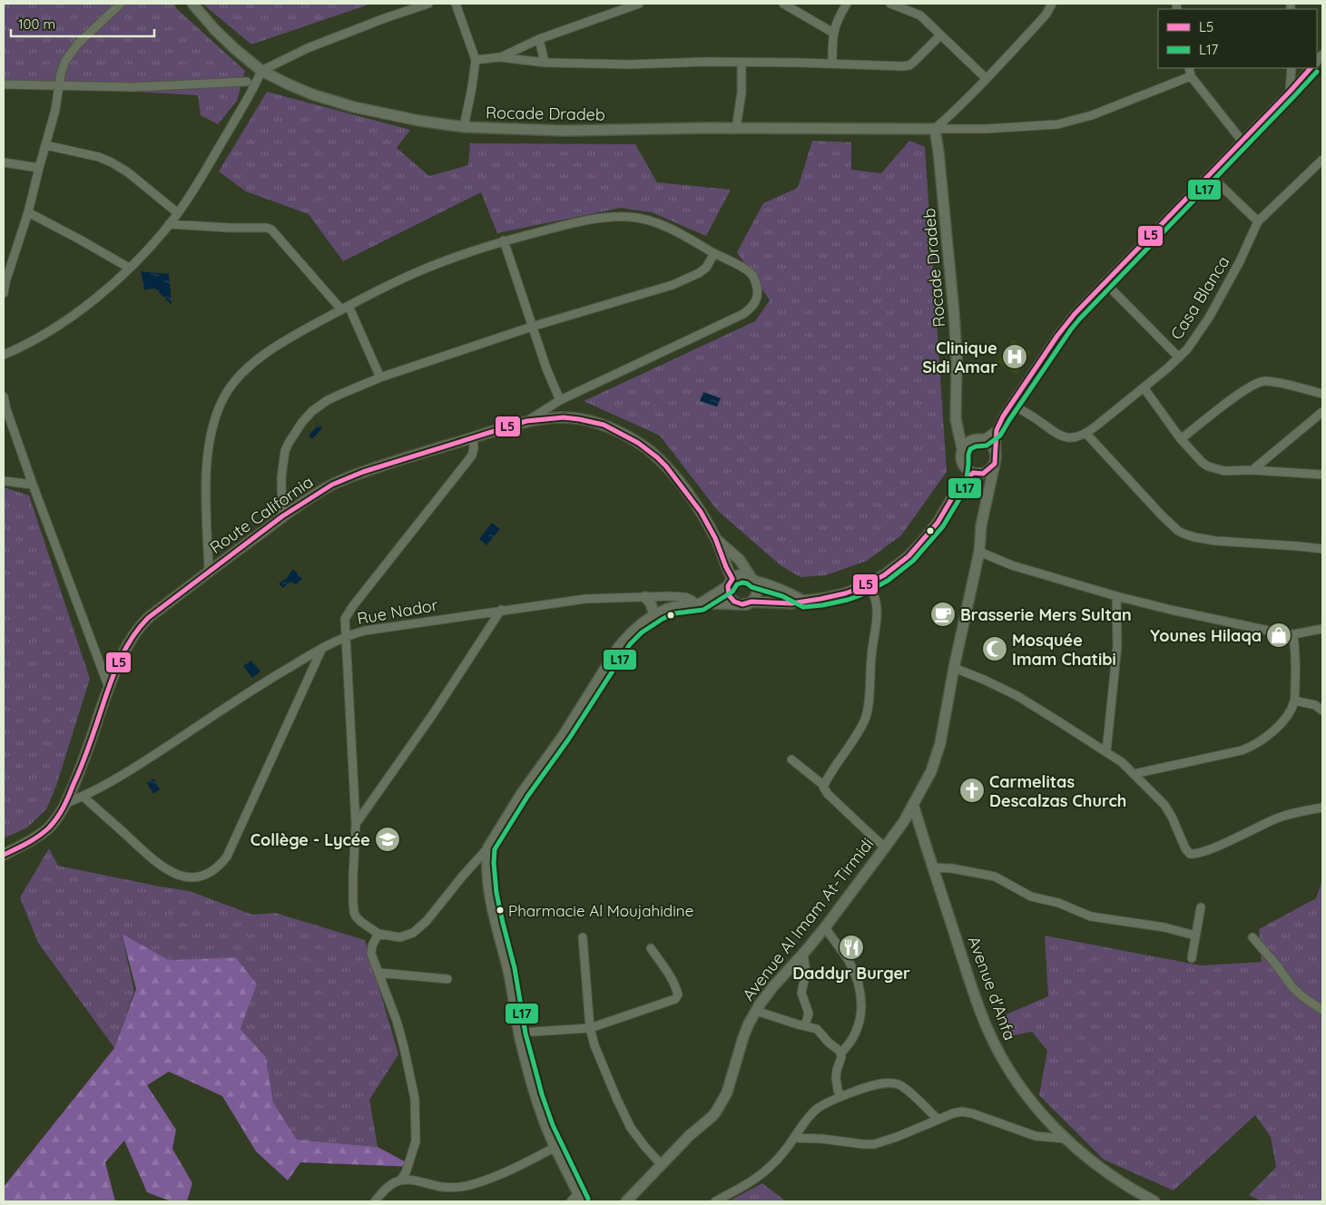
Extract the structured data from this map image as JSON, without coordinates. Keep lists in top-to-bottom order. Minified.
{"streets":{"street":["Rocade Dradeb","Casa Blanca","Route California","Rue Nador","Avenue Al Imam At-Tirmidi","Avenue d'Anfa"]},"crossings":[["Rocade Dradeb","Avenue Al Imam At-Tirmidi"],["Route California","Rue Nador"],["Avenue Al Imam At-Tirmidi","Avenue d'Anfa"]],"places":{"hospital":["Clinique Sidi Amar"],"cafe":["Brasserie Mers Sultan"],"shop":["Younes Hilaqa"],"mosque":["Mosquée Imam Chatibi"],"church":["Carmelitas Descalzas Church"],"school or university":["Collège - Lycée"],"other":["Pharmacie Al Moujahidine"],"restaurant":["Daddyr Burger"]},"lines":["transit line L5","transit line L17"],"legend":["L5","L17"],"scale_bar":"100 m"}
